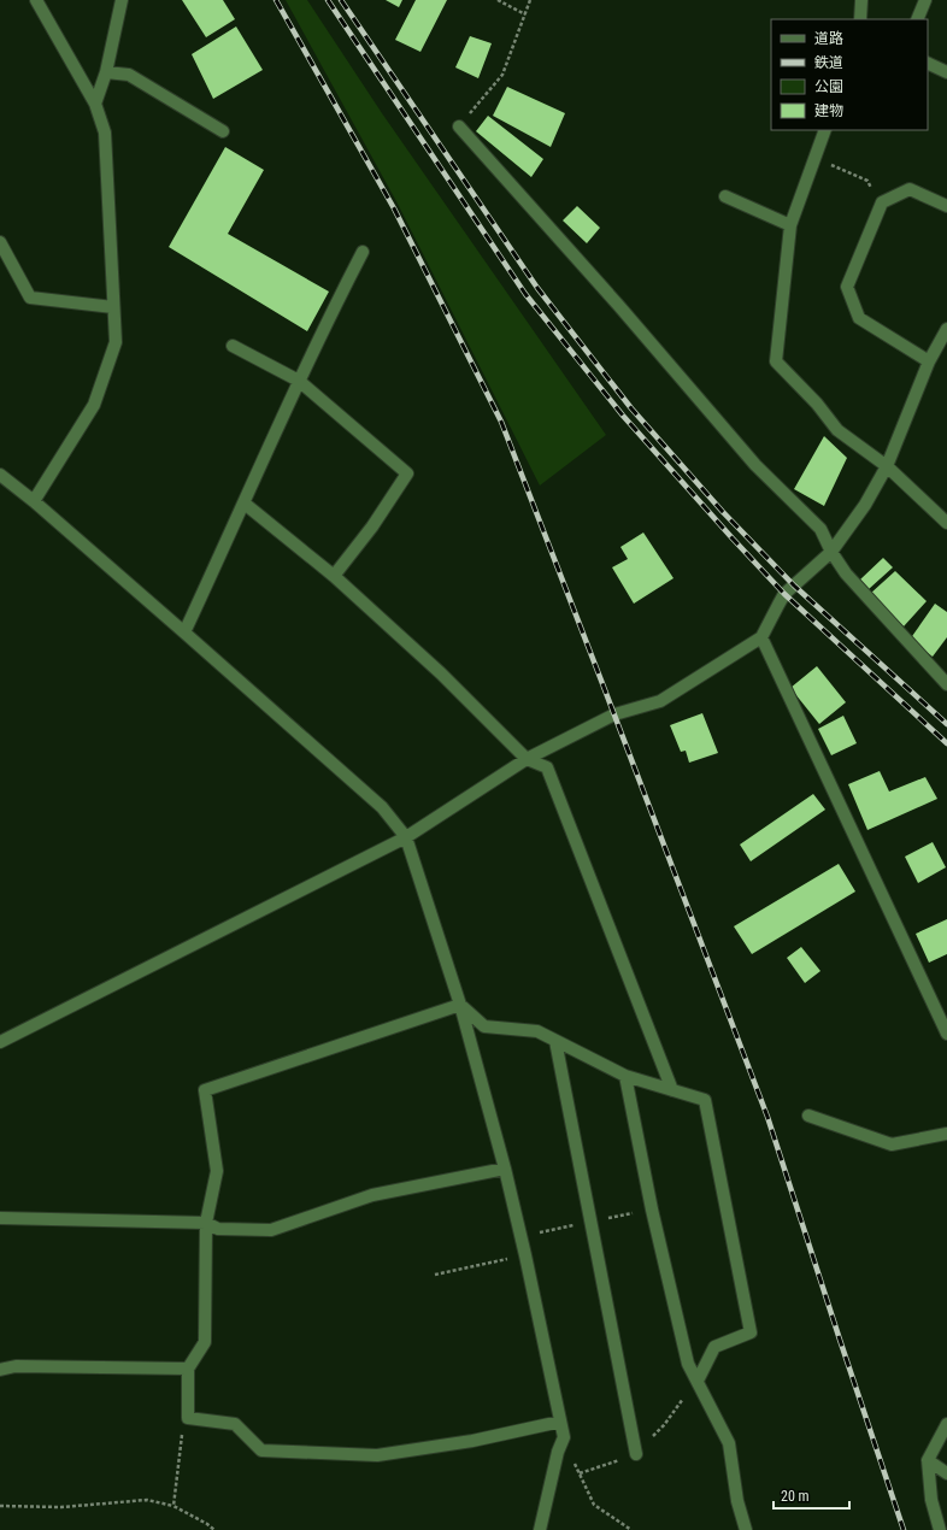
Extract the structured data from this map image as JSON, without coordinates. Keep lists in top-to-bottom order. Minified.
{"legend":["道路","鉄道","公園","建物"],"scale_bar":"20 m"}
